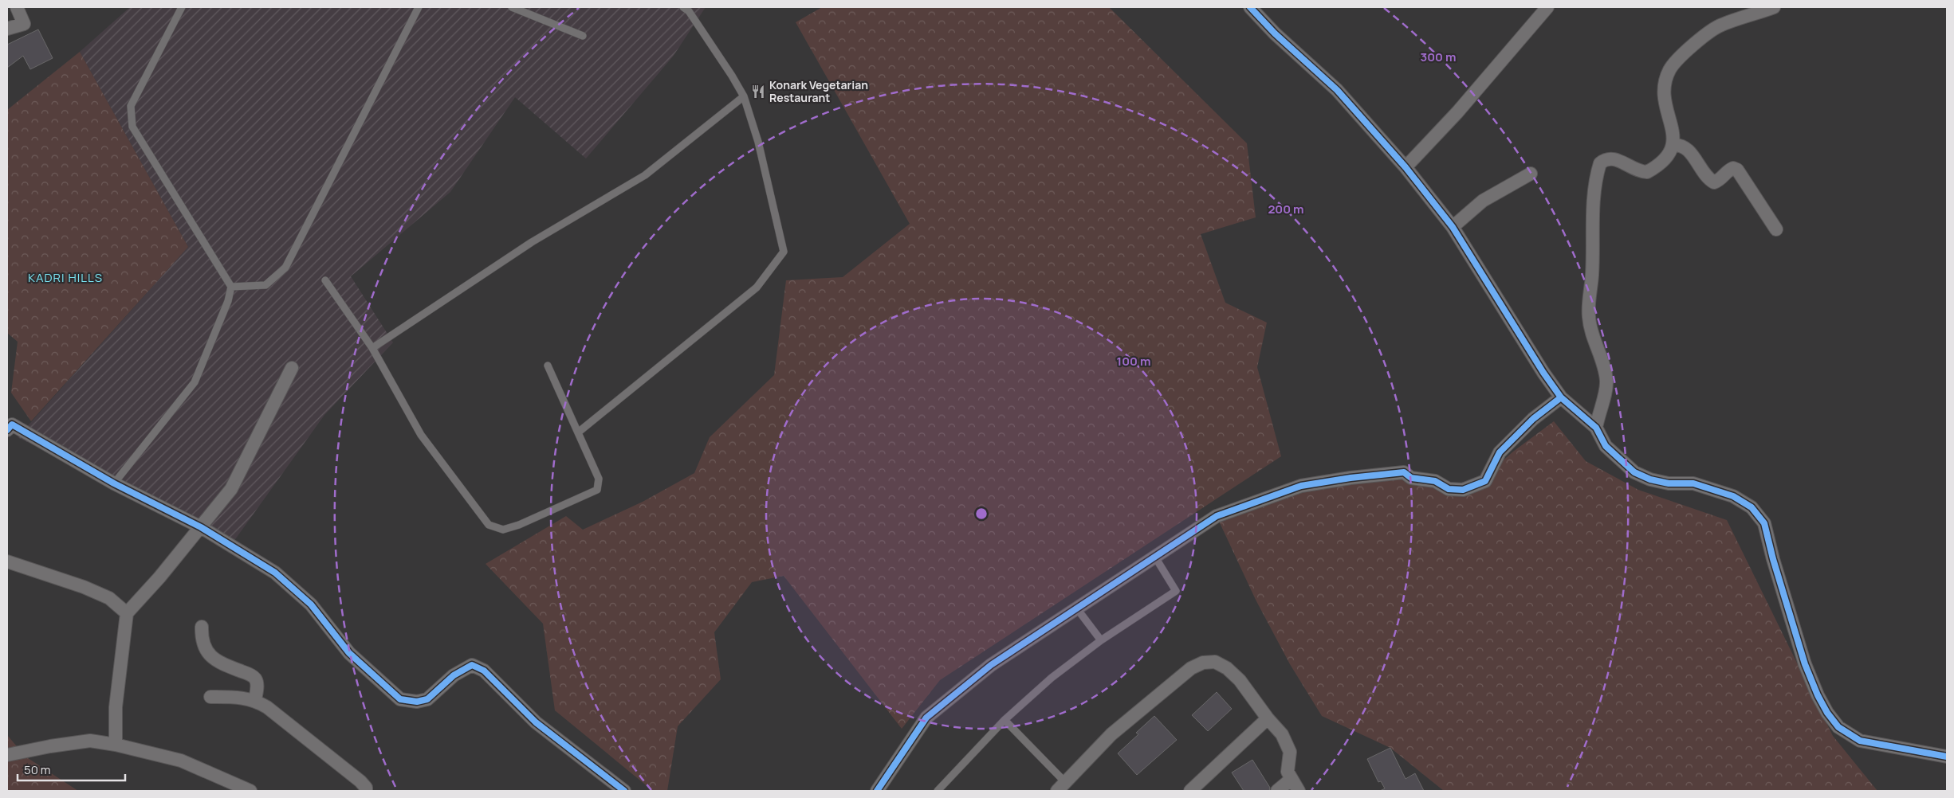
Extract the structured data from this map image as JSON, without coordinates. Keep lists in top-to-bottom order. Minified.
{"districts":["KADRI HILLS"],"places":{"restaurant":["Konark Vegetarian Restaurant"]},"scale_bar":"50 m","rings":["300 m","200 m","100 m"]}
